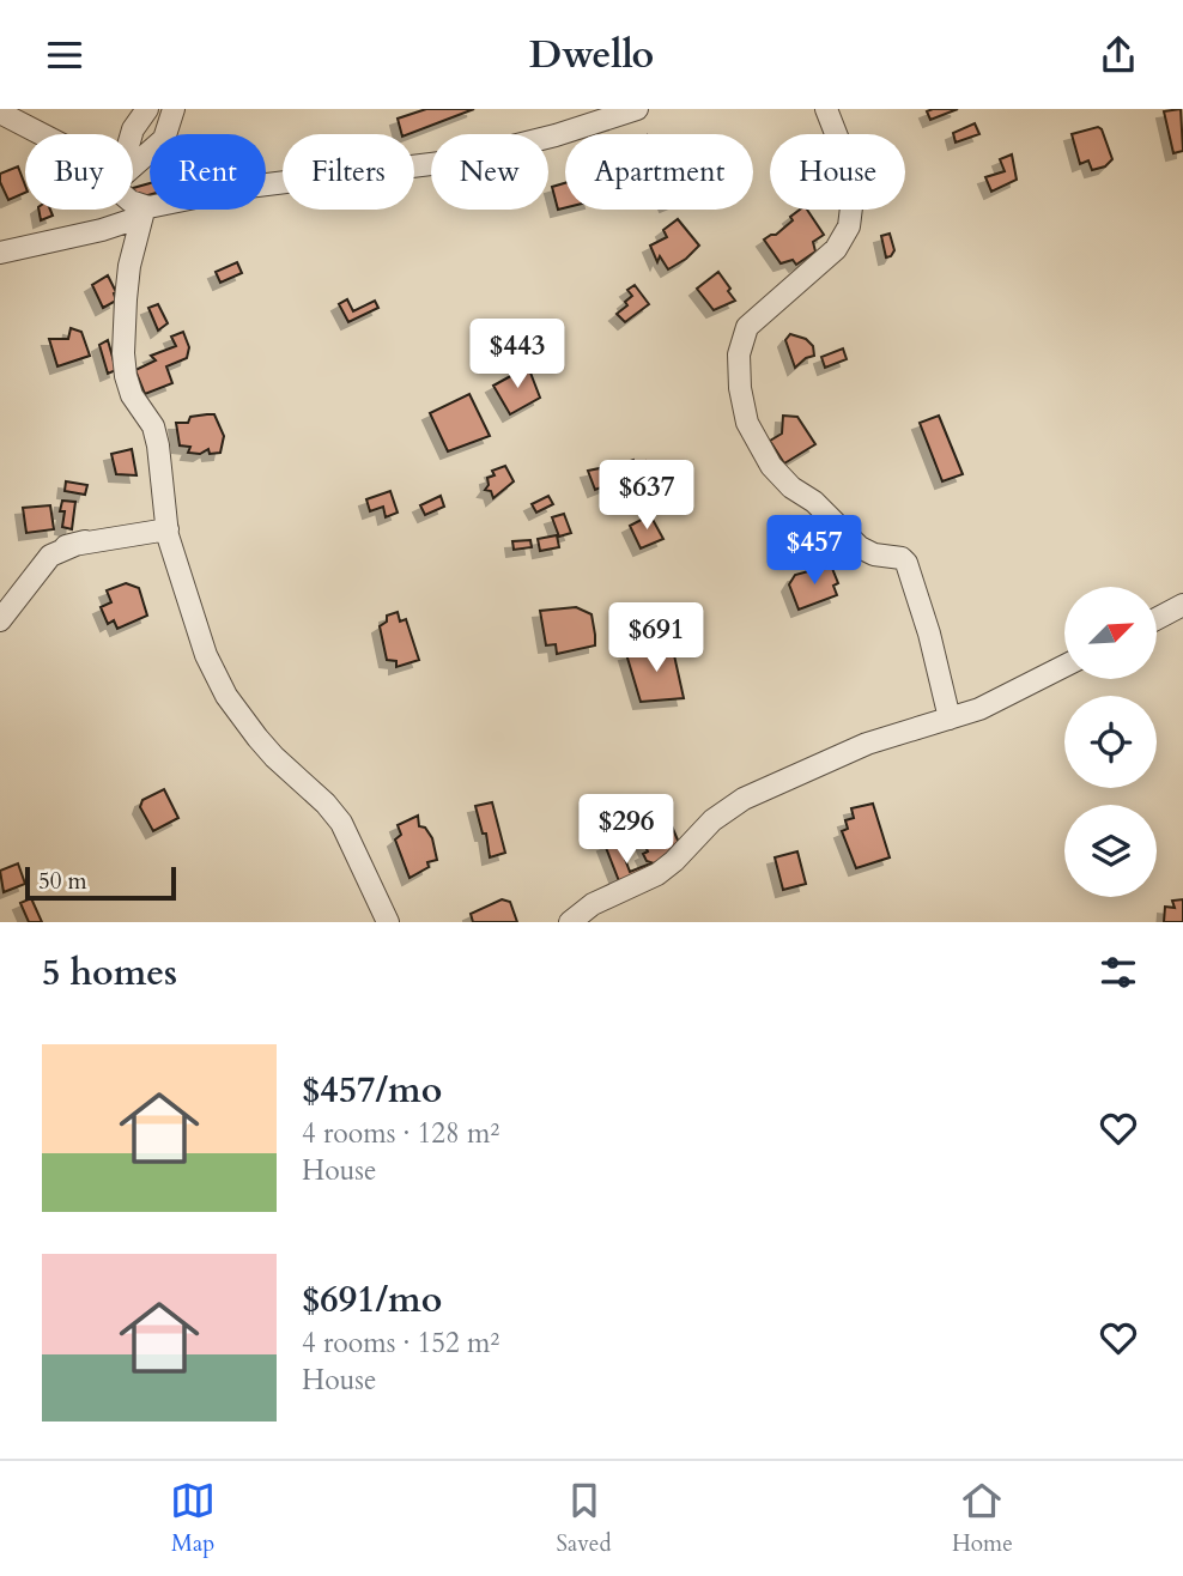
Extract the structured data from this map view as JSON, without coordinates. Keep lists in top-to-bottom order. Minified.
{"scale_bar":"50 m","north":"top right","page":{"header":"Dwello","chip":["Buy","Rent","Filters","New","Apartment","House"],"price":["$443","$637","$457","$691","$296"],"scale":"50 m","heading":"5 homes","list":[{"name":"$457/mo","note":"4 rooms · 128 m² · House"},{"name":"$691/mo","note":"4 rooms · 152 m² · House"}],"tabs":["Map","Saved","Home"]}}
